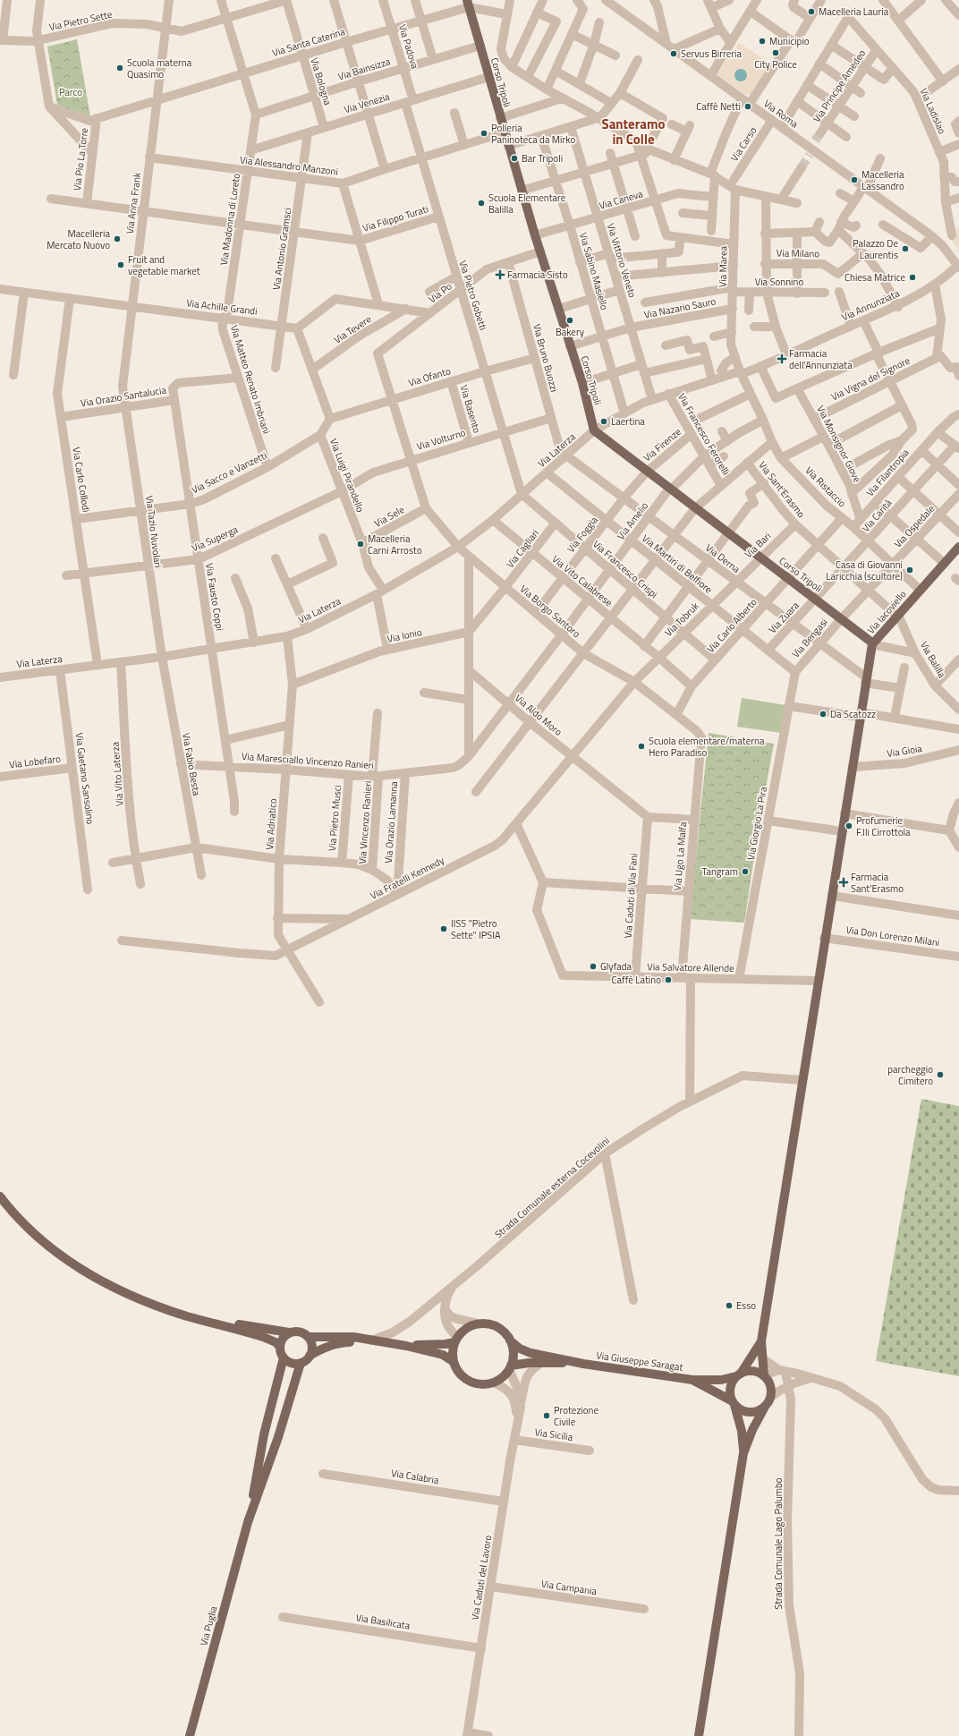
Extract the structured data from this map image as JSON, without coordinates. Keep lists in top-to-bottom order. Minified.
{"streets":{"main road":["Corso Tripoli","Via Iacoviello","Via Giuseppe Saragat","Via Puglia"],"street":["Via Pietro Sette","Via Santa Caterina","Via Padova","Via Bainsizza","Via Bologna","Via Principe Amedeo","Via Venezia","Via Ladislao","Via Roma","Via Carso","Via Pio La Torre","Via Alessandro Manzoni","Via Caneva","Via Anna Frank","Via Filippo Turati","Via Madonna di Loreto","Via Antonio Gramsci","Via Milano","Via Vittorio Veneto","Via Marea","Via Sabino Masiello","Via Sonnino","Via Po","Via Pietro Gobetti","Via Annunziata","Via Achille Grandi","Via Nazario Sauro","Via Tevere","Via Bruno Buozzi","Via Ofanto","Via Vigna del Signore","Via Matteo Renato Imbriani","Via Orazio Santalucia","Via Basento","Via Francesco Ferorelli","Via Volturno","Via Monsignor Giove","Via Firenze","Via Laterza","Via Sacco e Vanzetti","Via Filantropia","Via Luigi Pirandello","Via Carlo Collodi","Via Ristaccio","Via Sant'Erasmo","Via Carità","Via Sele","Via Amelio","Via Ospedale","Via Tazio Nuvolari","Via Foggia","Via Superga","Via Bari","Via Cagliari","Via Derna","Via Martiri di Belfiore","Via Francesco Crispi","Via Vito Calabrese","Via Fausto Coppi","Via Borgo Santoro","Via Zuara","Via Tobruk","Via Carlo Alberto","Via Ionio","Via Bengasi","Via Balilla","Via Aldo Moro","Via Gioia","Via Maresciallo Vincenzo Ranieri","Via Lobefaro","Via Fabio Besta","Via Vito Laterza","Via Gaetano Sansolino","Via Pietro Musci","Via Vincenzo Ranieri","Via Orazio Lamanna","Via Giorgio La Pira","Via Adriatico","Via Ugo La Malfa","Via Fratelli Kennedy","Via Caduti di Via Fani","Via Don Lorenzo Milani","Via Salvatore Allende","Strada Comunale esterna Cocevolini","Via Sicilia","Via Calabria","Strada Comunale Lago Palumbo","Via Caduti del Lavoro","Via Campania","Via Basilicata"]},"crossings":[["Via Pietro Sette","Via Bologna"],["Via Pietro Sette","Via Anna Frank"],["Via Pietro Sette","Via Madonna di Loreto"],["Via Santa Caterina","Via Padova"],["Via Santa Caterina","Via Bologna"],["Via Santa Caterina","Corso Tripoli"],["Via Santa Caterina","Via Pio La Torre"],["Via Santa Caterina","Via Anna Frank"],["Via Santa Caterina","Via Madonna di Loreto"],["Via Padova","Via Bainsizza"],["Via Padova","Via Venezia"],["Via Padova","Via Pietro Gobetti"],["Via Bainsizza","Via Bologna"],["Via Bainsizza","Corso Tripoli"],["Via Bainsizza","Via Madonna di Loreto"],["Via Bologna","Via Venezia"],["Corso Tripoli","Via Venezia"],["Corso Tripoli","Via Alessandro Manzoni"],["Corso Tripoli","Via Caneva"],["Corso Tripoli","Via Po"],["Corso Tripoli","Via Nazario Sauro"],["Corso Tripoli","Via Firenze"],["Corso Tripoli","Via Laterza"],["Corso Tripoli","Via Carità"],["Corso Tripoli","Via Amelio"],["Corso Tripoli","Via Ospedale"],["Corso Tripoli","Via Foggia"],["Corso Tripoli","Via Bari"],["Corso Tripoli","Via Iacoviello"],["Corso Tripoli","Via Zuara"],["Corso Tripoli","Via Carlo Alberto"],["Corso Tripoli","Via Bengasi"],["Via Principe Amedeo","Via Ladislao"],["Via Principe Amedeo","Via Roma"],["Via Venezia","Via Madonna di Loreto"],["Via Venezia","Via Antonio Gramsci"],["Via Venezia","Via Pietro Gobetti"],["Via Roma","Via Carso"],["Via Roma","Via Annunziata"],["Via Pio La Torre","Via Filippo Turati"],["Via Alessandro Manzoni","Via Anna Frank"],["Via Alessandro Manzoni","Via Madonna di Loreto"],["Via Alessandro Manzoni","Via Antonio Gramsci"],["Via Alessandro Manzoni","Via Pietro Gobetti"],["Via Caneva","Via Vittorio Veneto"],["Via Caneva","Via Sabino Masiello"],["Via Anna Frank","Via Filippo Turati"],["Via Anna Frank","Via Achille Grandi"],["Via Anna Frank","Via Orazio Santalucia"],["Via Anna Frank","Via Tazio Nuvolari"],["Via Filippo Turati","Via Madonna di Loreto"],["Via Filippo Turati","Via Antonio Gramsci"],["Via Filippo Turati","Via Pietro Gobetti"],["Via Madonna di Loreto","Via Achille Grandi"],["Via Madonna di Loreto","Via Matteo Renato Imbriani"],["Via Antonio Gramsci","Via Achille Grandi"],["Via Vittorio Veneto","Via Nazario Sauro"],["Via Vittorio Veneto","Via Laterza"],["Via Marea","Via Sonnino"],["Via Marea","Via Nazario Sauro"],["Via Marea","Via Ristaccio"],["Via Sabino Masiello","Via Nazario Sauro"],["Via Sabino Masiello","Via Laterza"],["Via Po","Via Pietro Gobetti"],["Via Po","Via Bruno Buozzi"],["Via Po","Via Ofanto"],["Via Pietro Gobetti","Via Ofanto"],["Via Pietro Gobetti","Via Volturno"],["Via Pietro Gobetti","Via Laterza"],["Via Pietro Gobetti","Via Francesco Crispi"],["Via Annunziata","Via Francesco Ferorelli"],["Via Annunziata","Via Monsignor Giove"],["Via Annunziata","Via Laterza"],["Via Annunziata","Via Ristaccio"],["Via Achille Grandi","Via Matteo Renato Imbriani"],["Via Achille Grandi","Via Carlo Collodi"],["Via Bruno Buozzi","Via Ofanto"],["Via Bruno Buozzi","Via Volturno"],["Via Bruno Buozzi","Via Laterza"],["Via Bruno Buozzi","Via Derna"],["Via Ofanto","Via Basento"],["Via Ofanto","Via Luigi Pirandello"],["Via Vigna del Signore","Via Monsignor Giove"],["Via Matteo Renato Imbriani","Via Orazio Santalucia"],["Via Matteo Renato Imbriani","Via Sacco e Vanzetti"],["Via Orazio Santalucia","Via Carlo Collodi"],["Via Orazio Santalucia","Via Tazio Nuvolari"],["Via Orazio Santalucia","Via Fausto Coppi"],["Via Basento","Via Volturno"],["Via Francesco Ferorelli","Via Firenze"],["Via Francesco Ferorelli","Via Laterza"],["Via Francesco Ferorelli","Via Amelio"],["Via Volturno","Via Luigi Pirandello"],["Via Volturno","Via Superga"],["Via Firenze","Via Foggia"],["Via Laterza","Via Luigi Pirandello"],["Via Laterza","Via Carlo Collodi"],["Via Laterza","Via Tazio Nuvolari"],["Via Laterza","Via Derna"],["Via Laterza","Via Martiri di Belfiore"],["Via Laterza","Via Francesco Crispi"],["Via Laterza","Via Vito Calabrese"],["Via Laterza","Via Fausto Coppi"],["Via Laterza","Via Borgo Santoro"],["Via Laterza","Via Fabio Besta"],["Via Laterza","Via Vito Laterza"],["Via Laterza","Via Gaetano Sansolino"],["Via Laterza","Via Adriatico"],["Via Sacco e Vanzetti","Via Luigi Pirandello"],["Via Sacco e Vanzetti","Via Carlo Collodi"],["Via Sacco e Vanzetti","Via Tazio Nuvolari"],["Via Sacco e Vanzetti","Via Fausto Coppi"],["Via Filantropia","Via Ristaccio"],["Via Luigi Pirandello","Via Sele"],["Via Luigi Pirandello","Via Superga"],["Via Carlo Collodi","Via Superga"],["Via Ristaccio","Via Carità"],["Via Ristaccio","Via Amelio"],["Via Ristaccio","Via Ospedale"],["Via Ristaccio","Via Iacoviello"],["Via Ristaccio","Via Carlo Alberto"],["Via Sant'Erasmo","Via Carità"],["Via Sant'Erasmo","Via Ospedale"],["Via Sant'Erasmo","Via Bari"],["Via Sant'Erasmo","Via Iacoviello"],["Via Sant'Erasmo","Via Carlo Alberto"],["Via Sant'Erasmo","Via Balilla"],["Via Carità","Via Zuara"],["Via Sele","Via Borgo Santoro"],["Via Amelio","Via Derna"],["Via Amelio","Via Martiri di Belfiore"],["Via Amelio","Via Francesco Crispi"],["Via Amelio","Via Vito Calabrese"],["Via Amelio","Via Borgo Santoro"],["Via Amelio","Via Maresciallo Vincenzo Ranieri"],["Via Ospedale","Via Bengasi"],["Via Tazio Nuvolari","Via Superga"],["Via Tazio Nuvolari","Via Fabio Besta"],["Via Foggia","Via Derna"],["Via Foggia","Via Martiri di Belfiore"],["Via Foggia","Via Francesco Crispi"],["Via Foggia","Via Vito Calabrese"],["Via Foggia","Via Borgo Santoro"],["Via Superga","Via Fausto Coppi"],["Via Bari","Via Derna"],["Via Bari","Via Tobruk"],["Via Cagliari","Via Francesco Crispi"],["Via Cagliari","Via Vito Calabrese"],["Via Cagliari","Via Borgo Santoro"],["Via Derna","Via Zuara"],["Via Derna","Via Tobruk"],["Via Derna","Via Carlo Alberto"],["Via Derna","Via Bengasi"],["Via Martiri di Belfiore","Via Zuara"],["Via Martiri di Belfiore","Via Tobruk"],["Via Martiri di Belfiore","Via Carlo Alberto"],["Via Martiri di Belfiore","Via Bengasi"],["Via Martiri di Belfiore","Via Giorgio La Pira"],["Via Francesco Crispi","Via Tobruk"],["Via Francesco Crispi","Via Carlo Alberto"],["Via Vito Calabrese","Via Tobruk"],["Via Vito Calabrese","Via Carlo Alberto"],["Via Fausto Coppi","Via Maresciallo Vincenzo Ranieri"],["Via Borgo Santoro","Via Tobruk"],["Via Borgo Santoro","Via Carlo Alberto"],["Via Borgo Santoro","Via Maresciallo Vincenzo Ranieri"],["Via Borgo Santoro","Via Ugo La Malfa"],["Via Borgo Santoro","Via Fratelli Kennedy"],["Via Iacoviello","Via Balilla"],["Via Tobruk","Via Fratelli Kennedy"],["Via Ionio","Via Adriatico"],["Via Bengasi","Via Giorgio La Pira"],["Via Aldo Moro","Via Maresciallo Vincenzo Ranieri"],["Via Aldo Moro","Via Fratelli Kennedy"],["Via Aldo Moro","Via Caduti di Via Fani"],["Via Maresciallo Vincenzo Ranieri","Via Fabio Besta"],["Via Maresciallo Vincenzo Ranieri","Via Pietro Musci"],["Via Maresciallo Vincenzo Ranieri","Via Vincenzo Ranieri"],["Via Maresciallo Vincenzo Ranieri","Via Orazio Lamanna"],["Via Maresciallo Vincenzo Ranieri","Via Adriatico"],["Via Lobefaro","Via Gaetano Sansolino"],["Via Orazio Lamanna","Via Fratelli Kennedy"],["Via Giorgio La Pira","Via Salvatore Allende"],["Via Adriatico","Via Fratelli Kennedy"],["Via Ugo La Malfa","Via Salvatore Allende"],["Via Ugo La Malfa","Strada Comunale esterna Cocevolini"],["Via Caduti di Via Fani","Via Salvatore Allende"],["Via Sicilia","Via Caduti del Lavoro"],["Via Calabria","Via Caduti del Lavoro"],["Via Caduti del Lavoro","Via Campania"],["Via Caduti del Lavoro","Via Basilicata"]],"districts":["Santeramo in Colle"],"parks":["Parco"],"places":{"other":["Macelleria Lauria","Municipio","City Police","Servus Birreria","Scuola materna Quasimo","Caffè Netti","Polleria Paninoteca da Mirko","Bar Tripoli","Macelleria Lassandro","Scuola Elementare Balilla","Macelleria Mercato Nuovo","Palazzo De Laurentis","Fruit and vegetable market","Chiesa Matrice","Bakery","Laertina","Macelleria Carni Arrosto","Casa di Giovanni Laricchia (scultore)","Da Scatozz","Scuola elementare/materna Hero Paradiso","Profumerie F.lli Cirrottola","Tangram","IISS \"Pietro Sette\" IPSIA","Glyfada","Caffè Latino","parcheggio Cimitero","Esso","Protezione Civile"],"health":["Farmacia Sisto","Farmacia dell'Annunziata","Farmacia Sant'Erasmo"]}}
